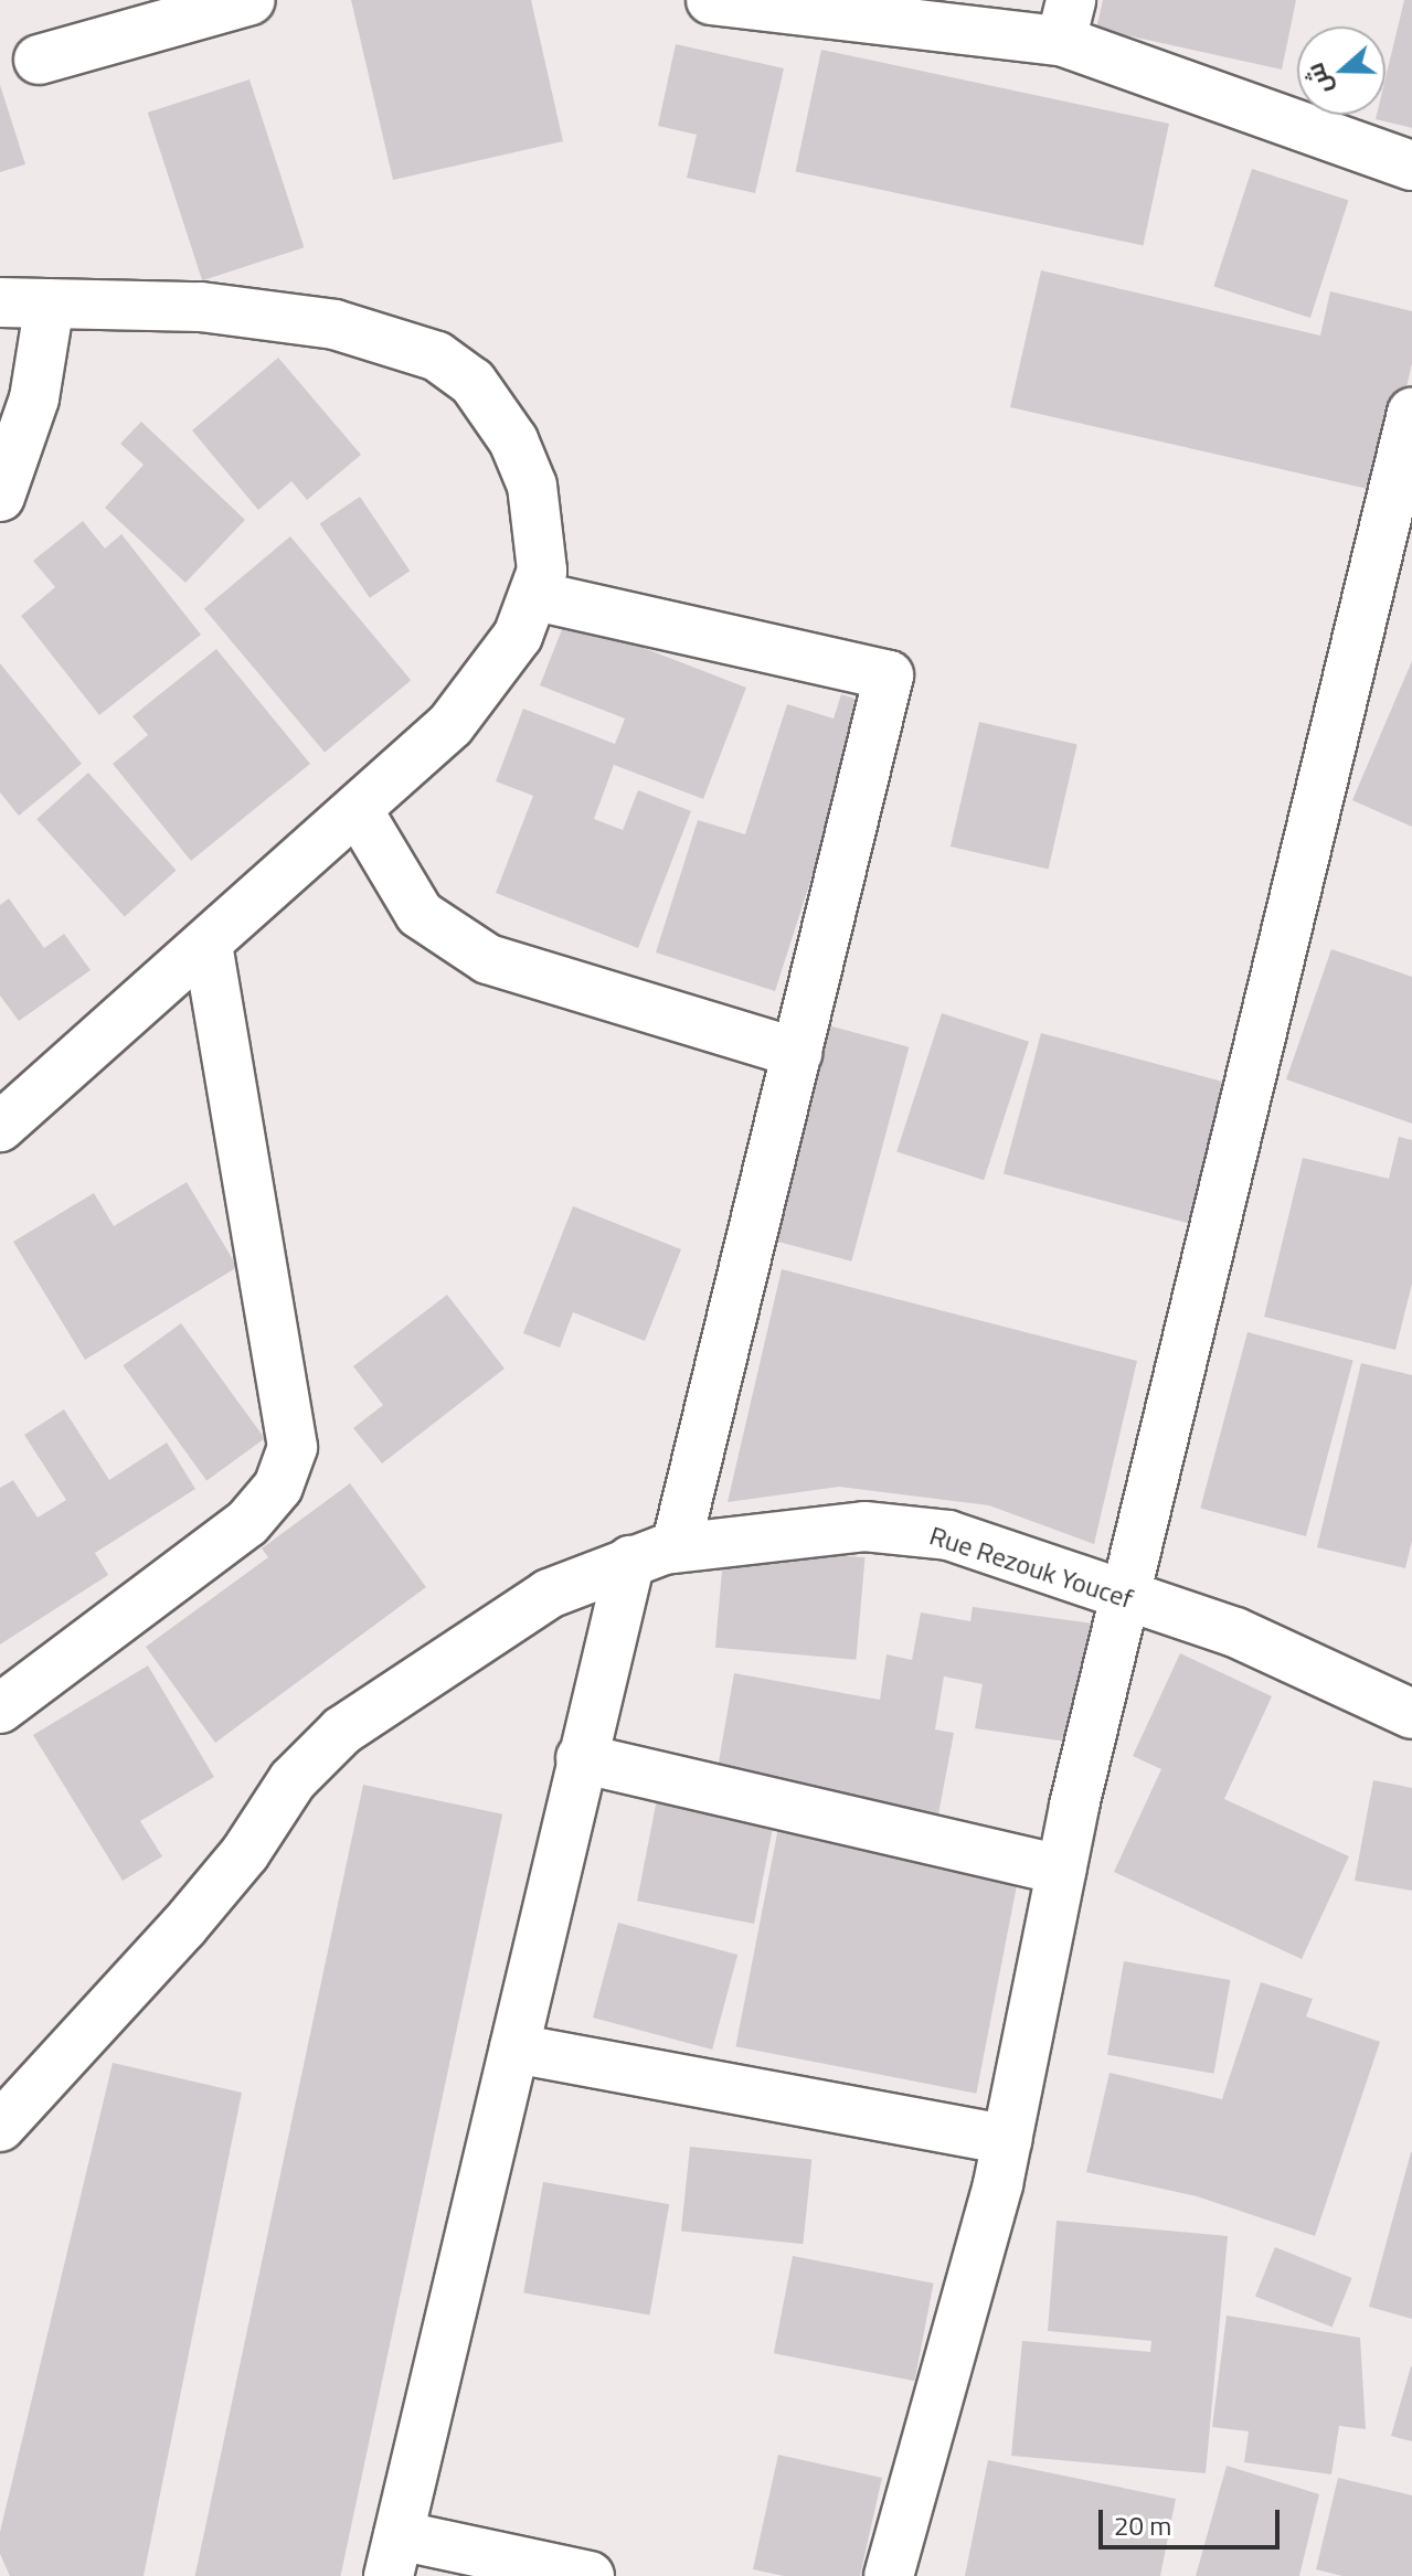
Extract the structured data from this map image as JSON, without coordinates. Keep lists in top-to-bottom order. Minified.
{"streets":{"street":["Rue Rezouk Youcef"]},"scale_bar":"20 m","north":"left"}
